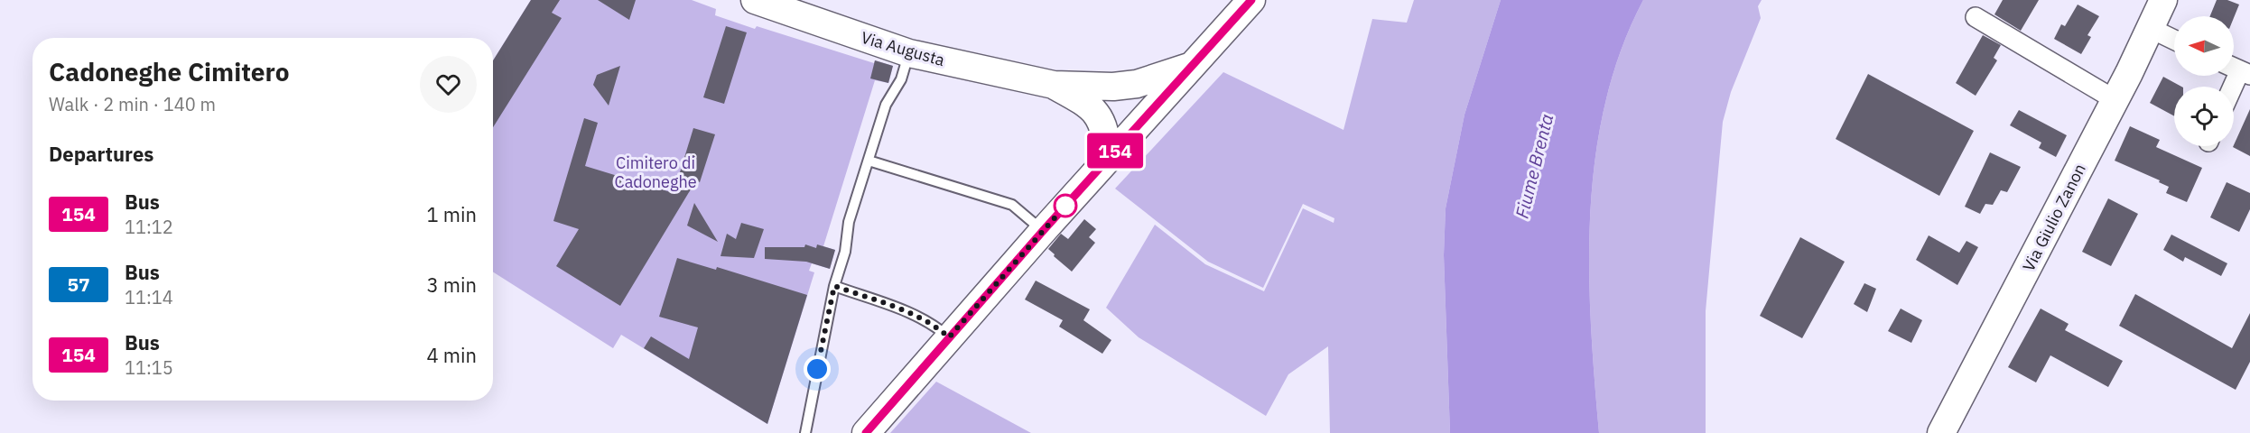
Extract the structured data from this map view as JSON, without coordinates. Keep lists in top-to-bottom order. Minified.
{"streets":{"street":["Via Augusta","Via Giulio Zanon"]},"water":["Fiume Brenta"],"parks":["Cimitero di Cadoneghe"],"lines":["bus line 154"],"north":"left","page":{"on_map":"154","heading":[["Cadoneghe Cimitero","Walk · 2 min · 140 m"],"Departures"],"list":[{"mark":"154","name":"Bus","note":"11:12","value":"1 min"},{"mark":"57","name":"Bus","note":"11:14","value":"3 min"},{"mark":"154","name":"Bus","note":"11:15","value":"4 min"}]}}
